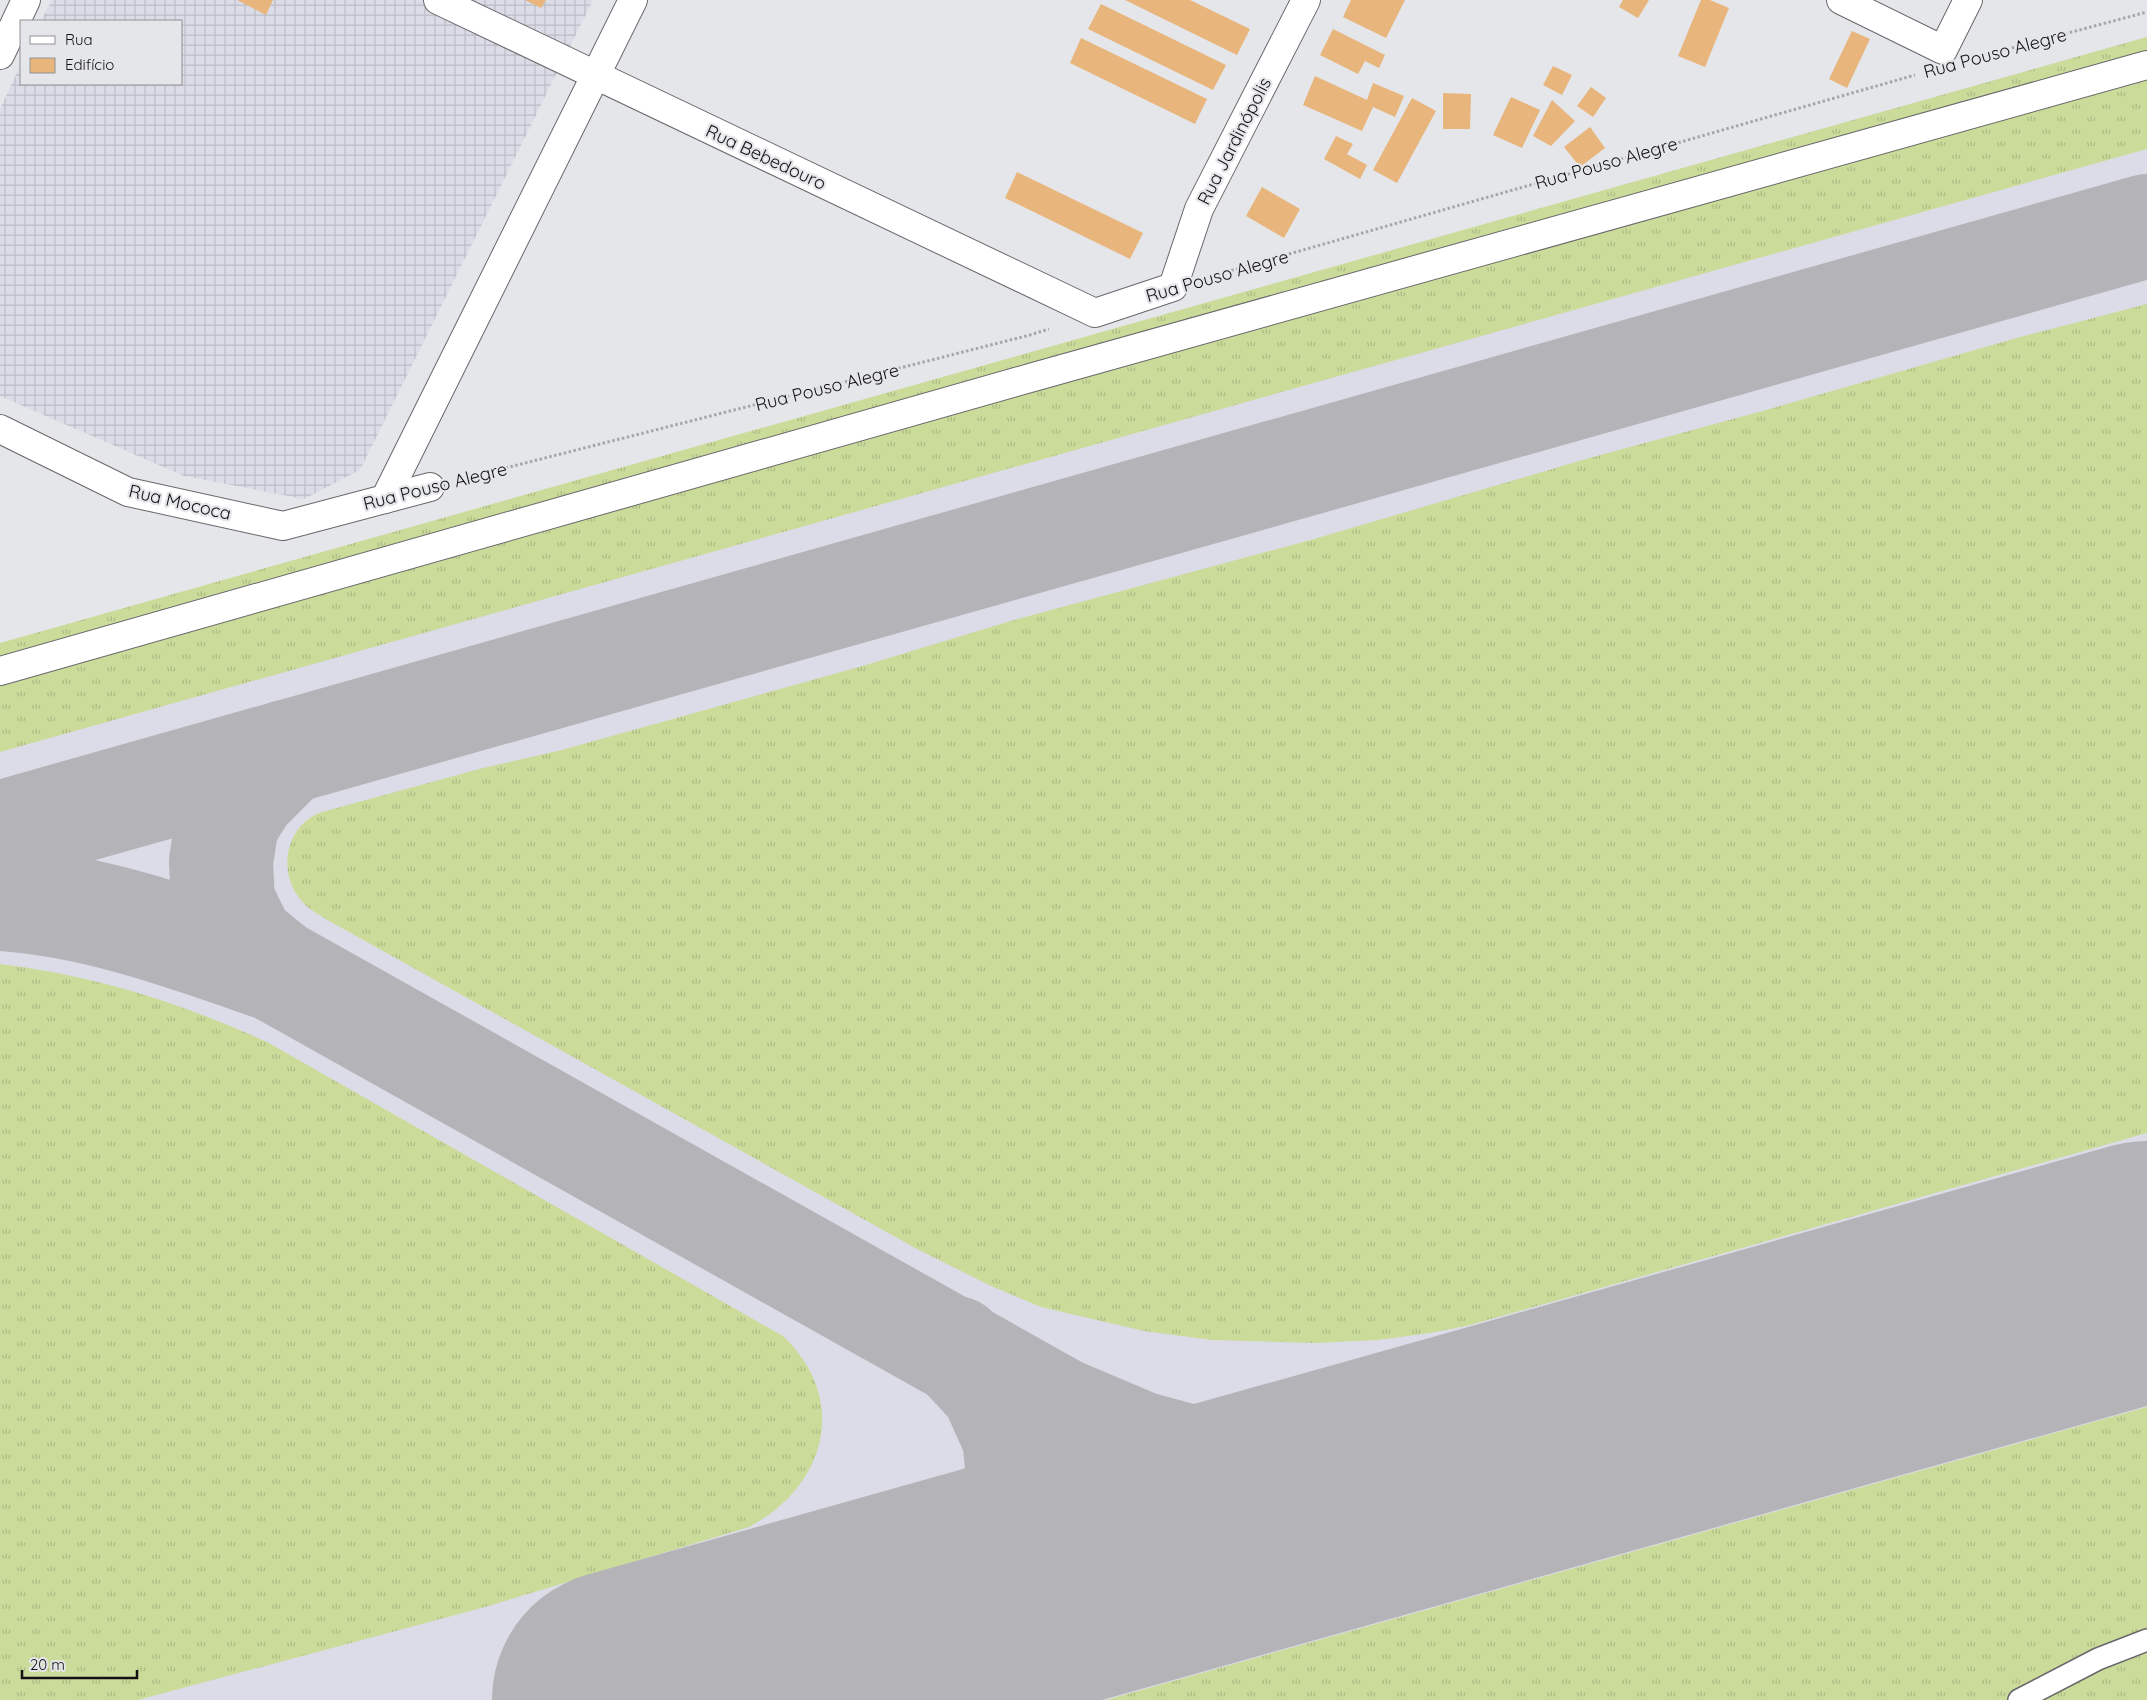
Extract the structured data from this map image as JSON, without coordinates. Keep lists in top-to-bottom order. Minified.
{"streets":{"street":["Rua Pouso Alegre","Rua Jardinópolis","Rua Bebedouro","Rua Mococa"]},"crossings":[["Rua Pouso Alegre","Rua Jardinópolis"],["Rua Pouso Alegre","Rua Bebedouro"],["Rua Pouso Alegre","Rua Mococa"]],"legend":["Rua","Edifício"],"scale_bar":"20 m"}
